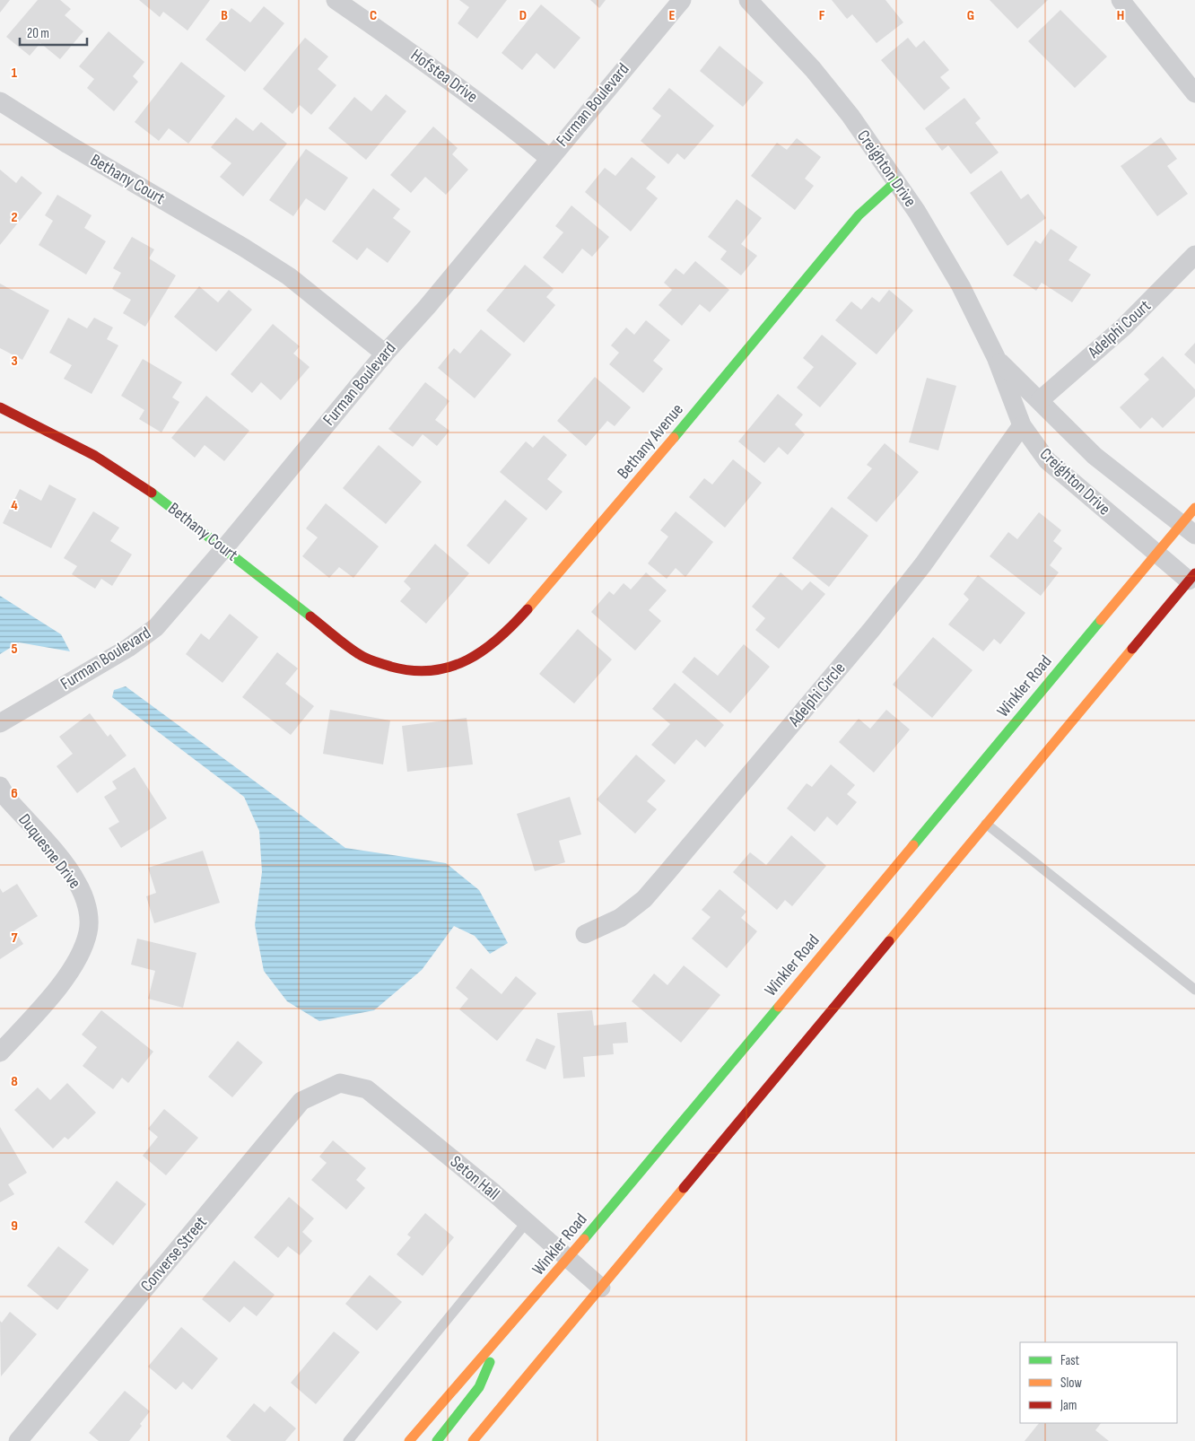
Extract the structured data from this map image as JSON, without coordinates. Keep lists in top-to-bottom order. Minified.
{"streets":{"street":["Hofstea Drive","Furman Boulevard","Creighton Drive","Bethany Court","Adelphi Court","Bethany Avenue","Winkler Road","Adelphi Circle","Duquesne Drive","Seton Hall","Converse Street"]},"crossings":[["Hofstea Drive","Furman Boulevard"],["Furman Boulevard","Bethany Court"],["Creighton Drive","Adelphi Court"],["Creighton Drive","Bethany Avenue"],["Creighton Drive","Winkler Road"],["Creighton Drive","Adelphi Circle"],["Bethany Court","Bethany Avenue"],["Winkler Road","Seton Hall"],["Seton Hall","Converse Street"]],"legend":["Fast","Slow","Jam"],"scale_bar":"20 m","grid":{"columns":["B","C","D","E","F","G","H"],"rows":["1","2","3","4","5","6","7","8","9"]}}
